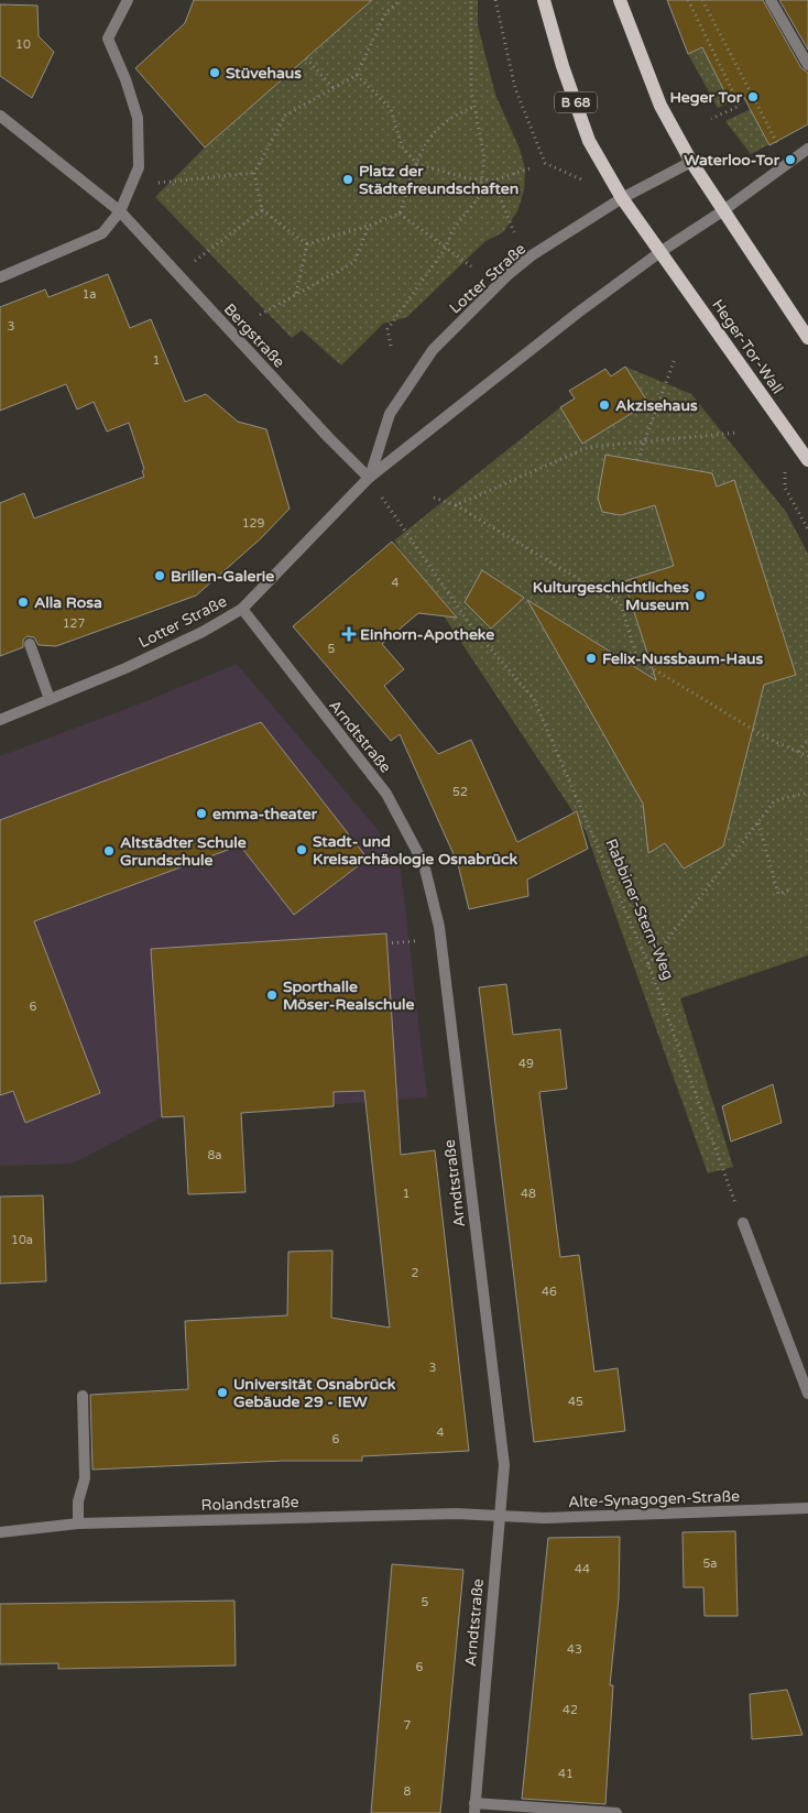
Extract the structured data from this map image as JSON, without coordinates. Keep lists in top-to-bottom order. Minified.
{"streets":{"main road":["B 68","Heger-Tor-Wall"],"street":["Lotter Straße","Bergstraße","Arndtstraße","Alte-Synagogen-Straße","Rolandstraße"],"path":["Rabbiner-Stern-Weg"]},"crossings":[["B 68","Lotter Straße"],["B 68","Heger-Tor-Wall"],["Lotter Straße","Bergstraße"],["Lotter Straße","Heger-Tor-Wall"],["Lotter Straße","Arndtstraße"],["Lotter Straße","Rabbiner-Stern-Weg"],["Bergstraße","Rabbiner-Stern-Weg"],["Arndtstraße","Alte-Synagogen-Straße"],["Arndtstraße","Rolandstraße"],["Alte-Synagogen-Straße","Rolandstraße"]],"places":{"other":["Stüvehaus","Heger Tor","Waterloo-Tor","Platz der Städtefreundschaften","Akzisehaus","Brillen-Galerie","Kulturgeschichtliches Museum","Alla Rosa","Felix-Nussbaum-Haus","emma-theater","Stadt- und Kreisarchäologie Osnabrück","Altstädter Schule Grundschule","Sporthalle Möser-Realschule","Universität Osnabrück Gebäude 29 - IEW"],"health":["Einhorn-Apotheke"]},"house_numbers":["10","1a","3","1","129","4","127","5","52","6","49","8a","1","48","10a","2","46","3","45","4","6","5a","44","5","43","6","42","7","41","8"]}
